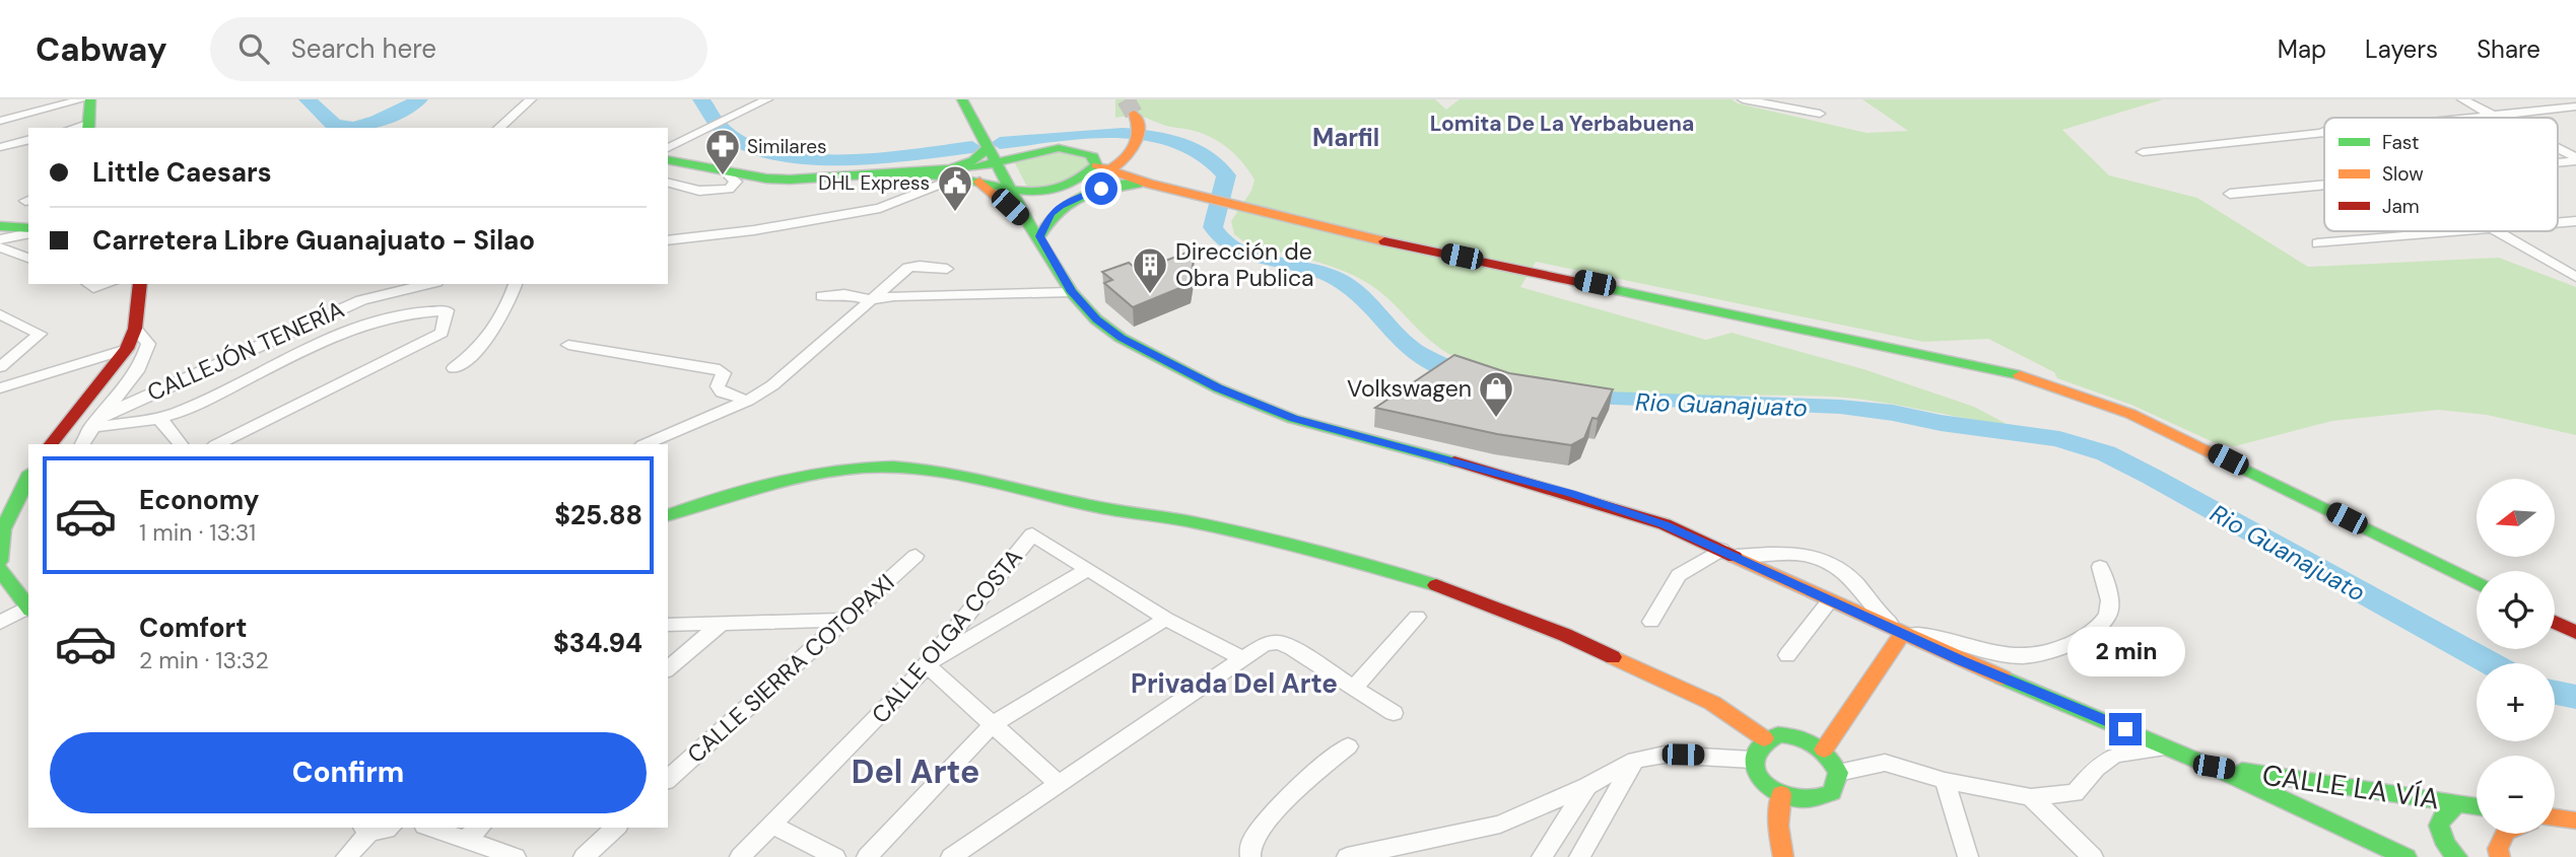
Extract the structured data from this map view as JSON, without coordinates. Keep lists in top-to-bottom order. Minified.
{"streets":{"main road":["CALLE LA VÍA"],"street":["CALLEJÓN TENERÍA","CALLE OLGA COSTA","CALLE SIERRA COTOPAXI"]},"districts":["Lomita De La Yerbabuena","Marfil","Privada Del Arte","Del Arte"],"water":["Rio Guanajuato"],"places":{"pharmacy":["Similares"],"public building":["DHL Express"],"building":["Dirección de Obra Publica"],"shop":["Volkswagen"]},"legend":["Fast","Slow","Jam"],"north":"left","page":{"header":"Cabway","search":"Search here","nav":["Map","Layers","Share"],"banner":["Little Caesars","Carretera Libre Guanajuato - Silao"],"list":[{"name":"Economy","note":"1 min · 13:31","value":"$25.88"},{"name":"Comfort","note":"2 min · 13:32","value":"$34.94"}],"map_buttons":["+","−"],"bubble":"2 min","buttons":"Confirm"}}
